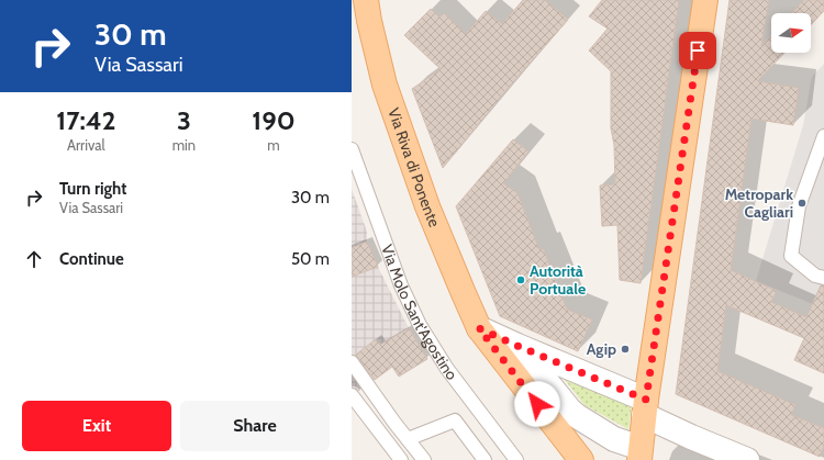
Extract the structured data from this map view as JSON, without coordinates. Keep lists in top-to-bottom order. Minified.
{"streets":{"main road":["Via Riva di Ponente"],"lane":["Via Molo Sant'Agostino"]},"places":["Metropark Cagliari","Autorità Portuale","Agip"],"north":"right","page":{"turn":["30 m","Via Sassari"],"eta":["17:42","Arrival","3","min","190","m"],"list":[{"name":"Turn right","note":"Via Sassari","value":"30 m"},{"name":"Continue","value":"50 m"}],"buttons":["Exit","Share"]}}
